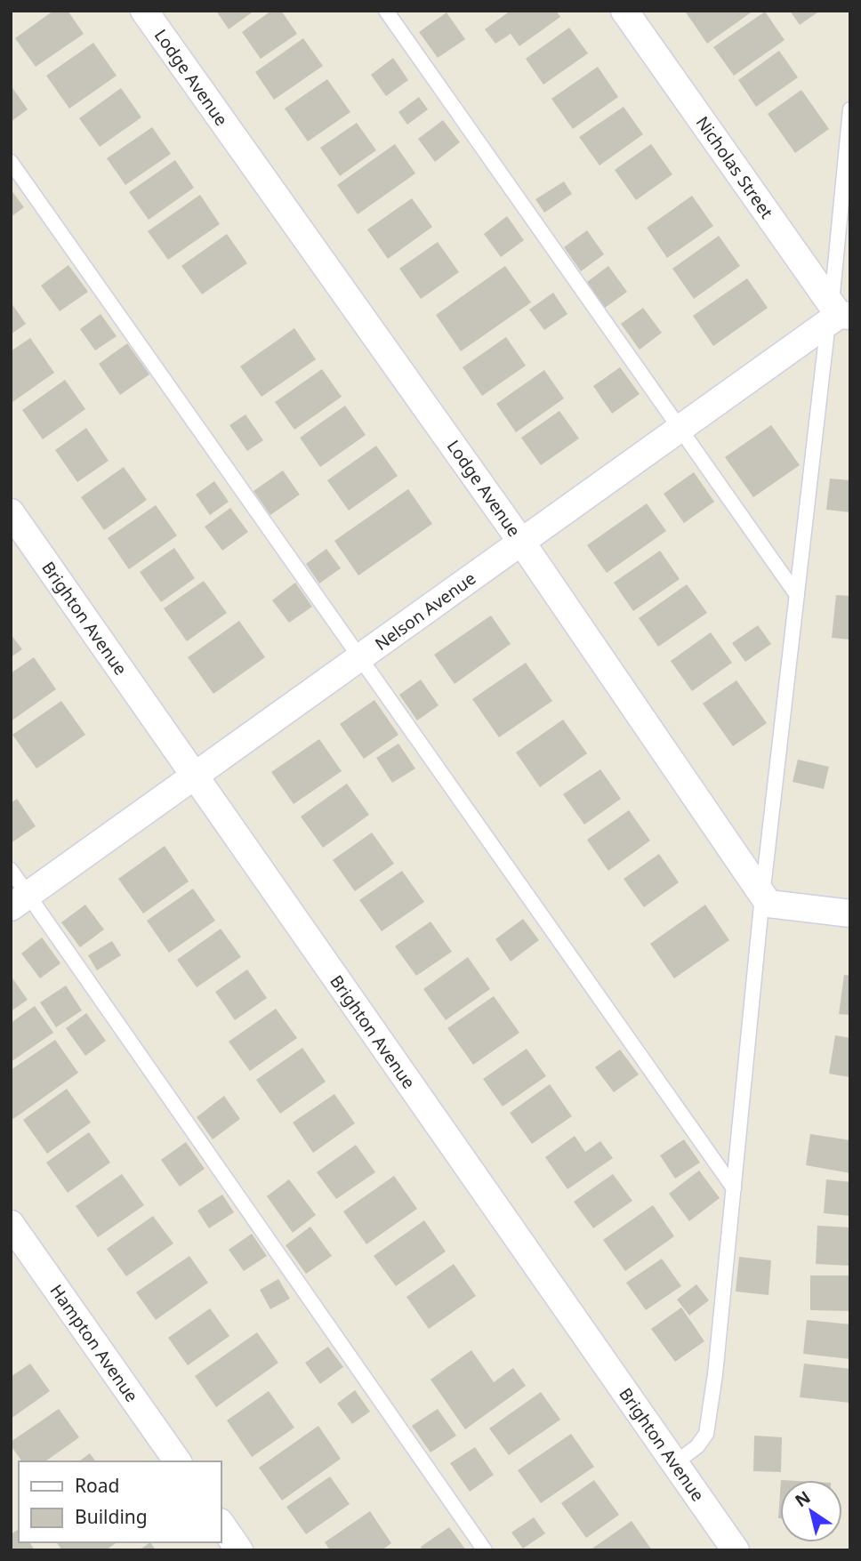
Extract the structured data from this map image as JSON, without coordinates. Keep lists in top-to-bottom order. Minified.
{"streets":{"street":["Lodge Avenue","Nicholas Street","Nelson Avenue","Brighton Avenue","Hampton Avenue"]},"crossings":[["Lodge Avenue","Nelson Avenue"],["Nicholas Street","Nelson Avenue"],["Nelson Avenue","Brighton Avenue"]],"legend":["Road","Building"],"north":"top left"}
